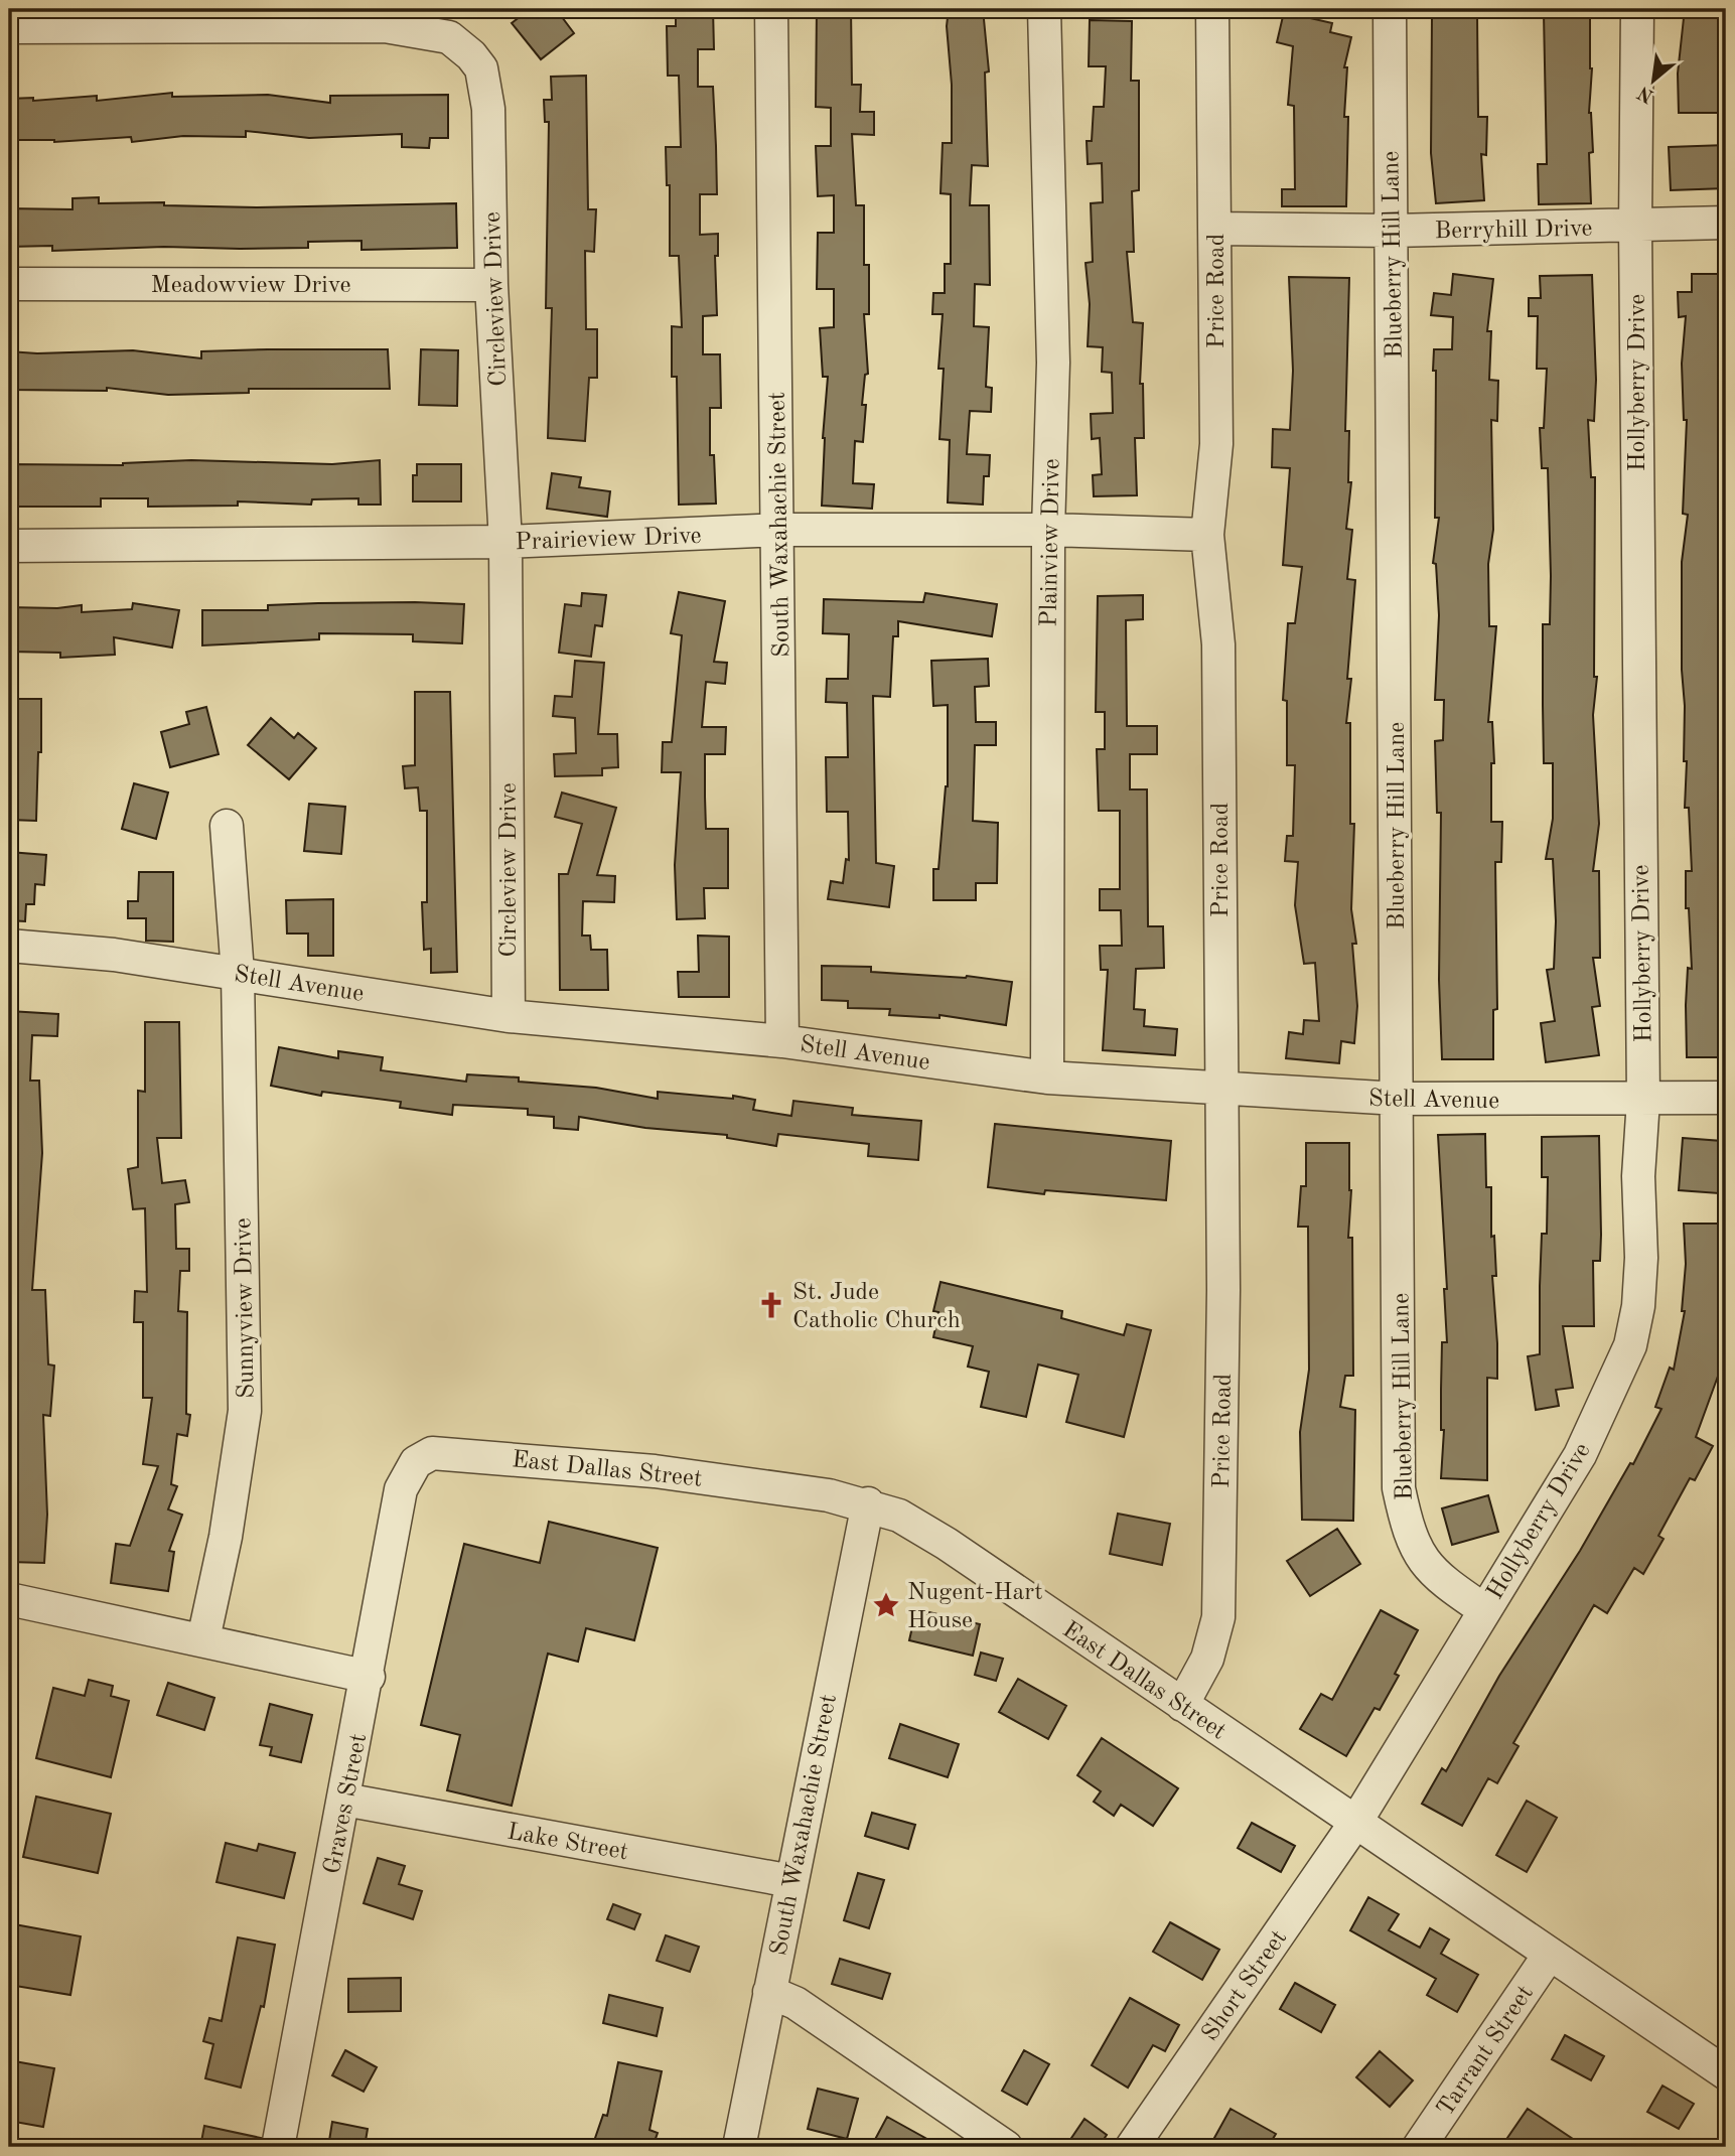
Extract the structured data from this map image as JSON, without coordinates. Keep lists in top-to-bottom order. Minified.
{"streets":{"street":["Berryhill Drive","Blueberry Hill Lane","Meadowview Drive","Price Road","Circleview Drive","Hollyberry Drive","South Waxahachie Street","Prairieview Drive","Plainview Drive","Stell Avenue","Sunnyview Drive","East Dallas Street","Graves Street","Lake Street","Short Street","Tarrant Street"]},"crossings":[["Berryhill Drive","Blueberry Hill Lane"],["Berryhill Drive","Price Road"],["Berryhill Drive","Hollyberry Drive"],["Blueberry Hill Lane","Hollyberry Drive"],["Blueberry Hill Lane","Stell Avenue"],["Meadowview Drive","Circleview Drive"],["Price Road","Prairieview Drive"],["Price Road","Stell Avenue"],["Price Road","East Dallas Street"],["Circleview Drive","Prairieview Drive"],["Circleview Drive","Stell Avenue"],["Hollyberry Drive","Stell Avenue"],["Hollyberry Drive","East Dallas Street"],["Hollyberry Drive","Short Street"],["South Waxahachie Street","Prairieview Drive"],["South Waxahachie Street","Stell Avenue"],["South Waxahachie Street","East Dallas Street"],["South Waxahachie Street","Lake Street"],["Prairieview Drive","Plainview Drive"],["Plainview Drive","Stell Avenue"],["Stell Avenue","Sunnyview Drive"],["East Dallas Street","Graves Street"],["East Dallas Street","Short Street"],["East Dallas Street","Tarrant Street"],["Graves Street","Lake Street"]],"places":{"church":["St. Jude Catholic Church"],"place":["Nugent-Hart House"]},"north":"bottom left"}
